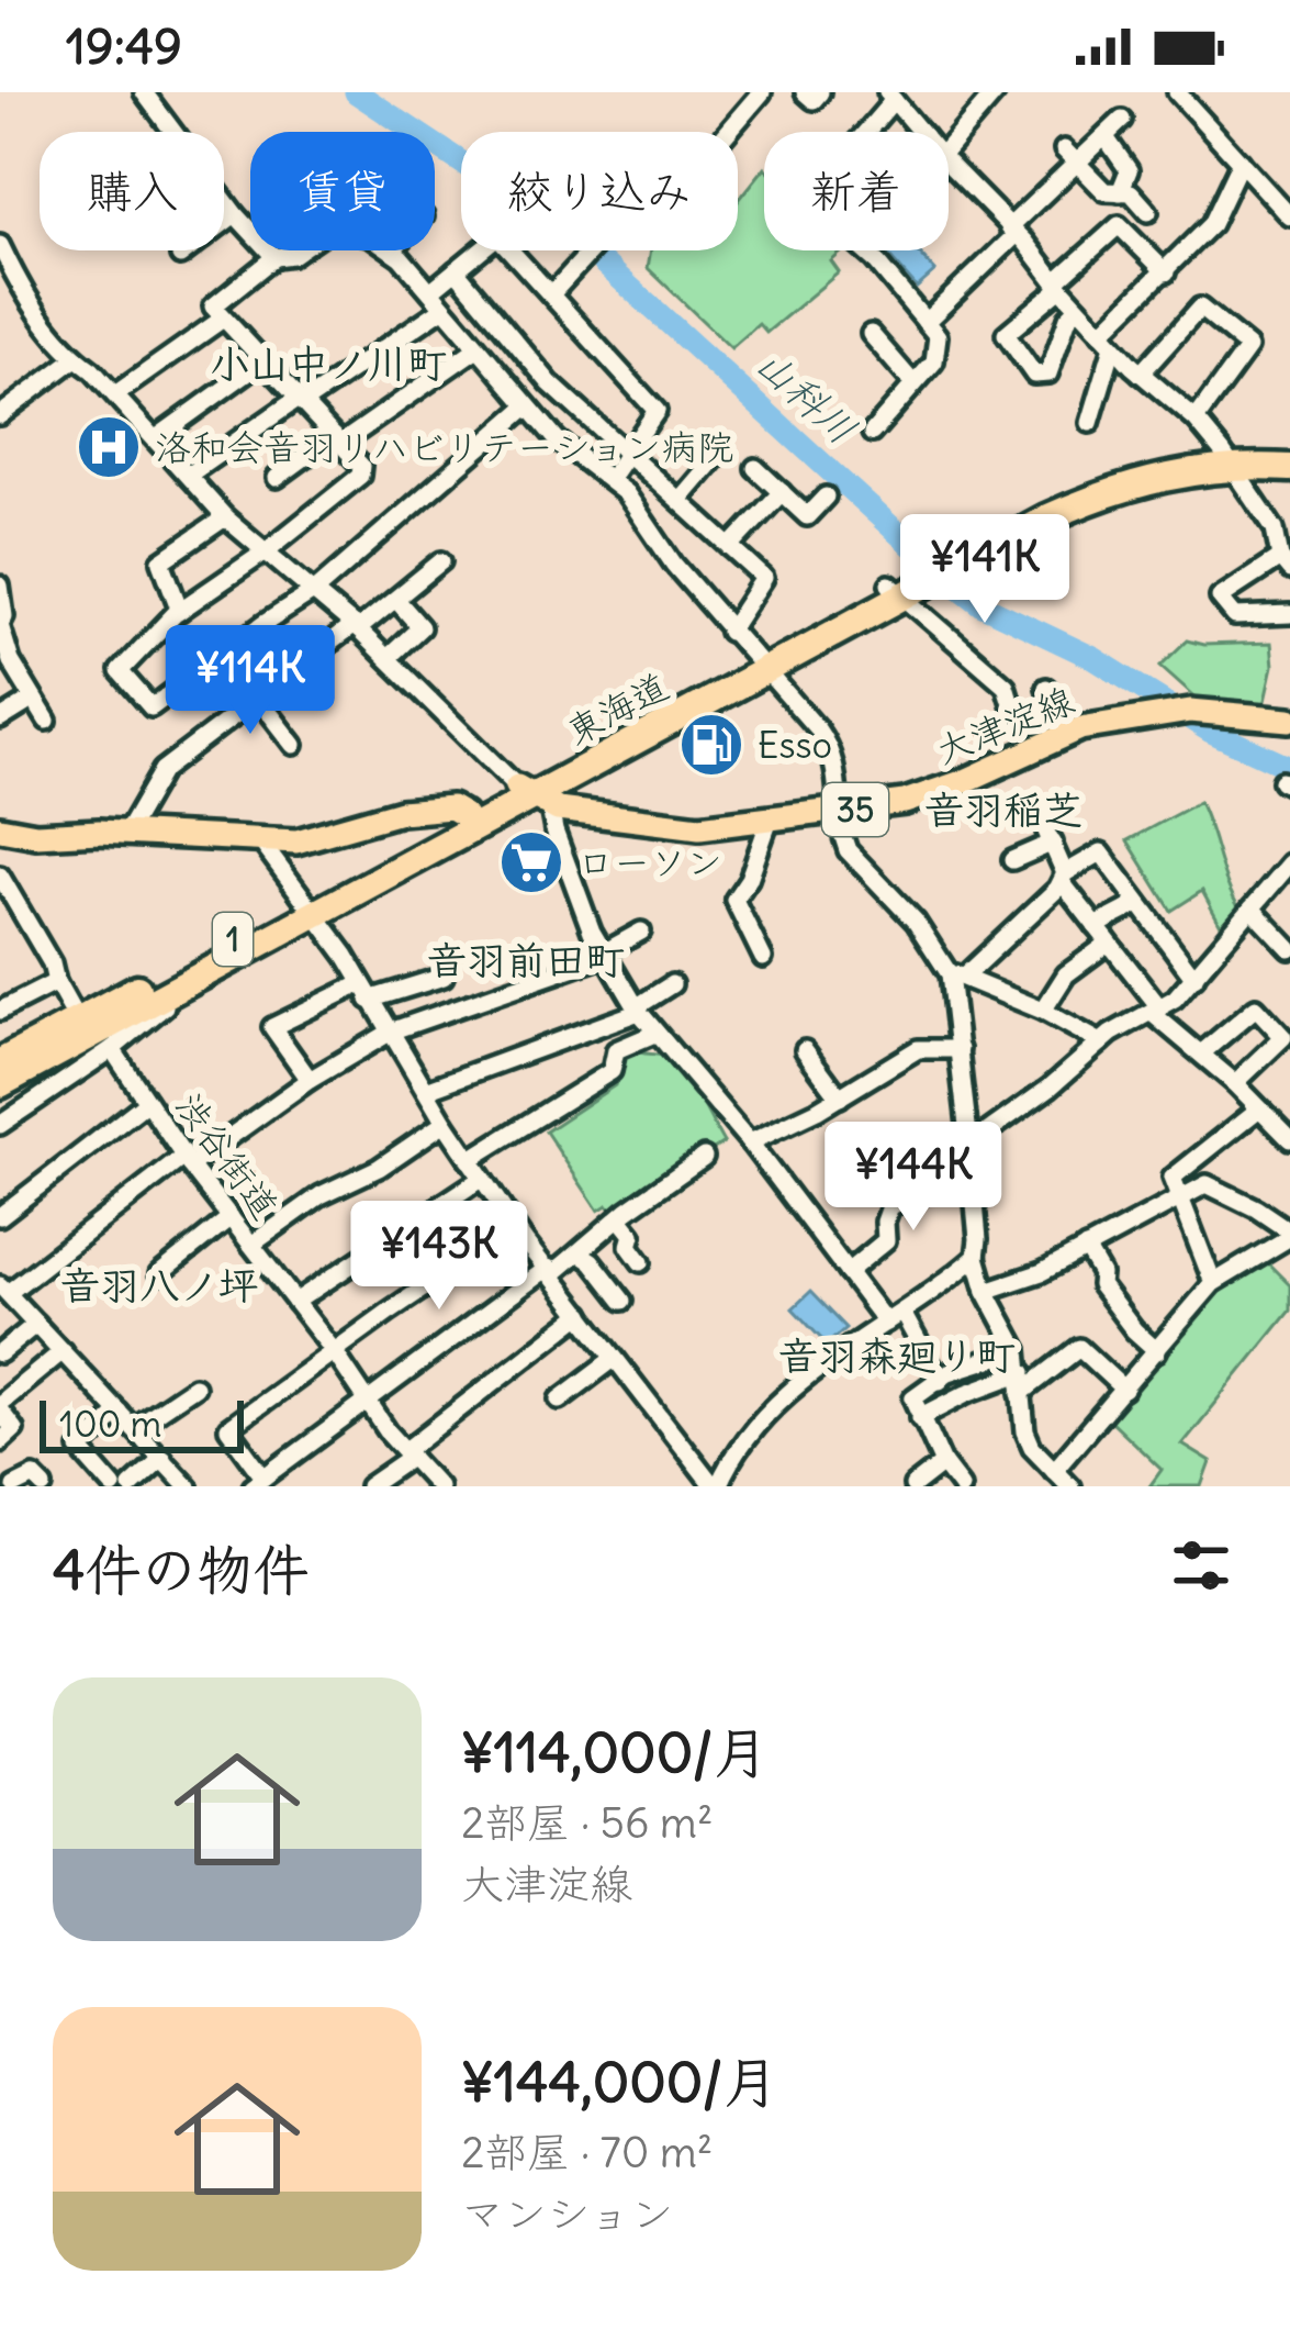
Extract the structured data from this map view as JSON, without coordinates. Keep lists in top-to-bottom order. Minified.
{"streets":{"highway":["東海道","1"],"main road":["大津淀線","35"],"street":["渋谷街道"]},"crossings":[["東海道","大津淀線"]],"districts":["小山中ノ川町","音羽稲芝","音羽前田町","音羽八ノ坪","音羽森廻り町"],"water":["山科川"],"places":{"hospital":["洛和会音羽リハビリテーション病院"],"fuel station":["Esso"],"supermarket":["ローソン"]},"scale_bar":"100 m","page":{"status":"19:49","chip":["購入","賃貸","絞り込み","新着"],"price":["¥141K","¥114K","¥144K","¥143K"],"scale":"100 m","heading":"4件の物件","list":[{"name":"¥114,000/月","note":"2部屋 · 56 m² · 大津淀線"},{"name":"¥144,000/月","note":"2部屋 · 70 m² · マンション"}]}}
